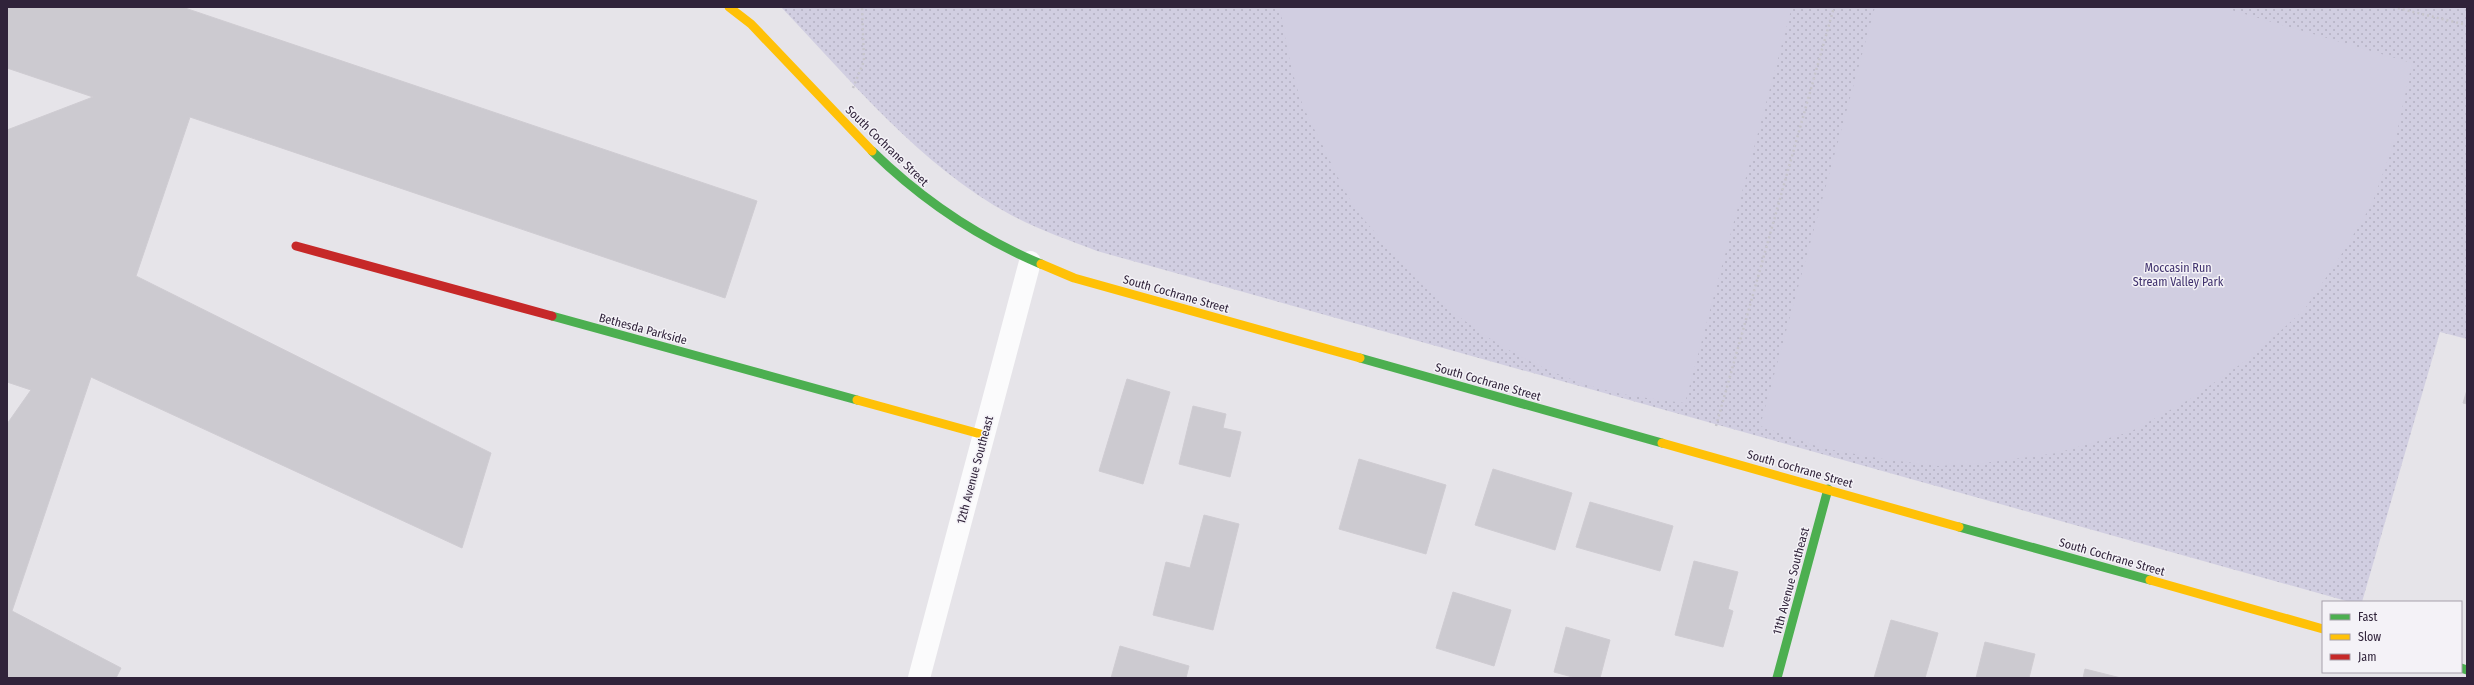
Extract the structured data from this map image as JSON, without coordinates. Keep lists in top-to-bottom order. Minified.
{"streets":{"street":["South Cochrane Street","Bethesda Parkside","12th Avenue Southeast","11th Avenue Southeast"]},"crossings":[["South Cochrane Street","12th Avenue Southeast"],["South Cochrane Street","11th Avenue Southeast"],["Bethesda Parkside","12th Avenue Southeast"]],"parks":["Moccasin Run Stream Valley Park"],"legend":["Fast","Slow","Jam"]}
